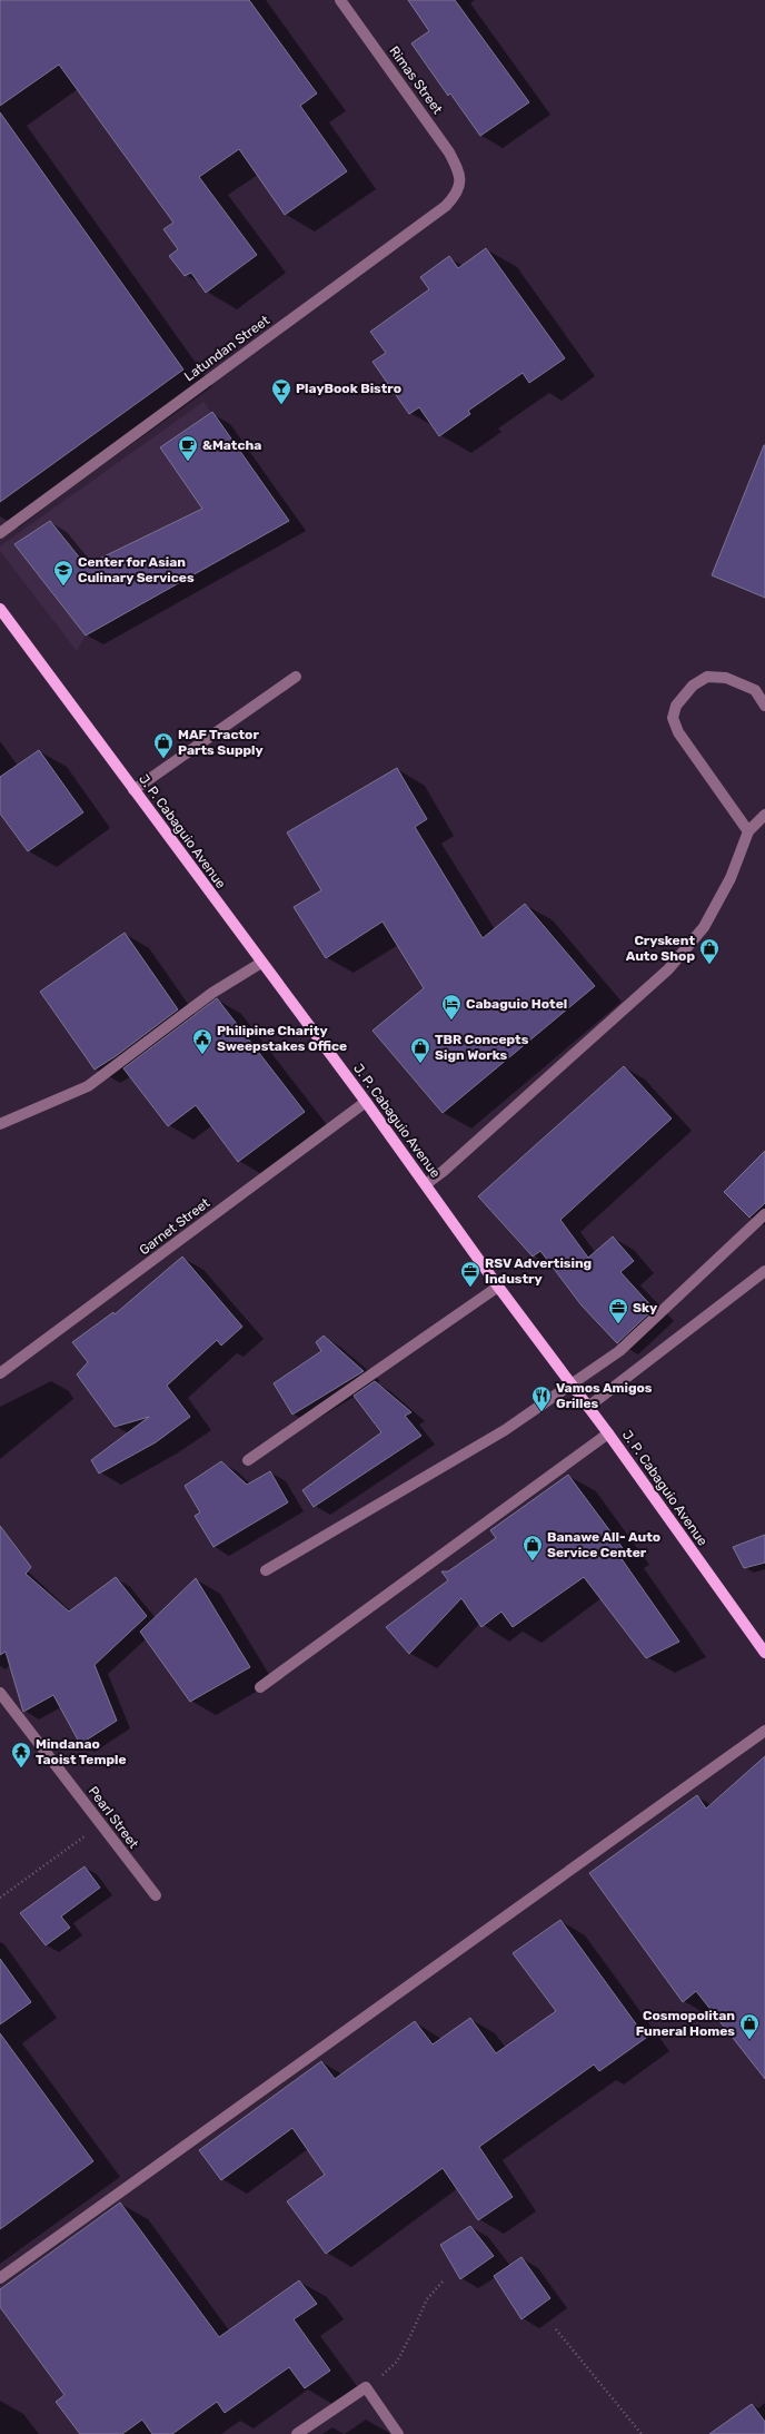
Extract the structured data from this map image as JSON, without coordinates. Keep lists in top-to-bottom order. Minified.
{"streets":{"main road":["J. P. Cabaguio Avenue"],"street":["Rimas Street","Latundan Street","Garnet Street","Pearl Street"]},"crossings":[["Rimas Street","Latundan Street"],["J. P. Cabaguio Avenue","Garnet Street"]],"places":{"bar":["PlayBook Bistro"],"cafe":["&Matcha"],"school or university":["Center for Asian Culinary Services"],"shop":["MAF Tractor Parts Supply","Cryskent Auto Shop","TBR Concepts Sign Works","Banawe All- Auto Service Center","Cosmopolitan Funeral Homes"],"hotel":["Cabaguio Hotel"],"public building":["Philipine Charity Sweepstakes Office"],"office":["RSV Advertising Industry","Sky"],"restaurant":["Vamos Amigos Grilles"],"temple":["Mindanao Taoist Temple"]}}
